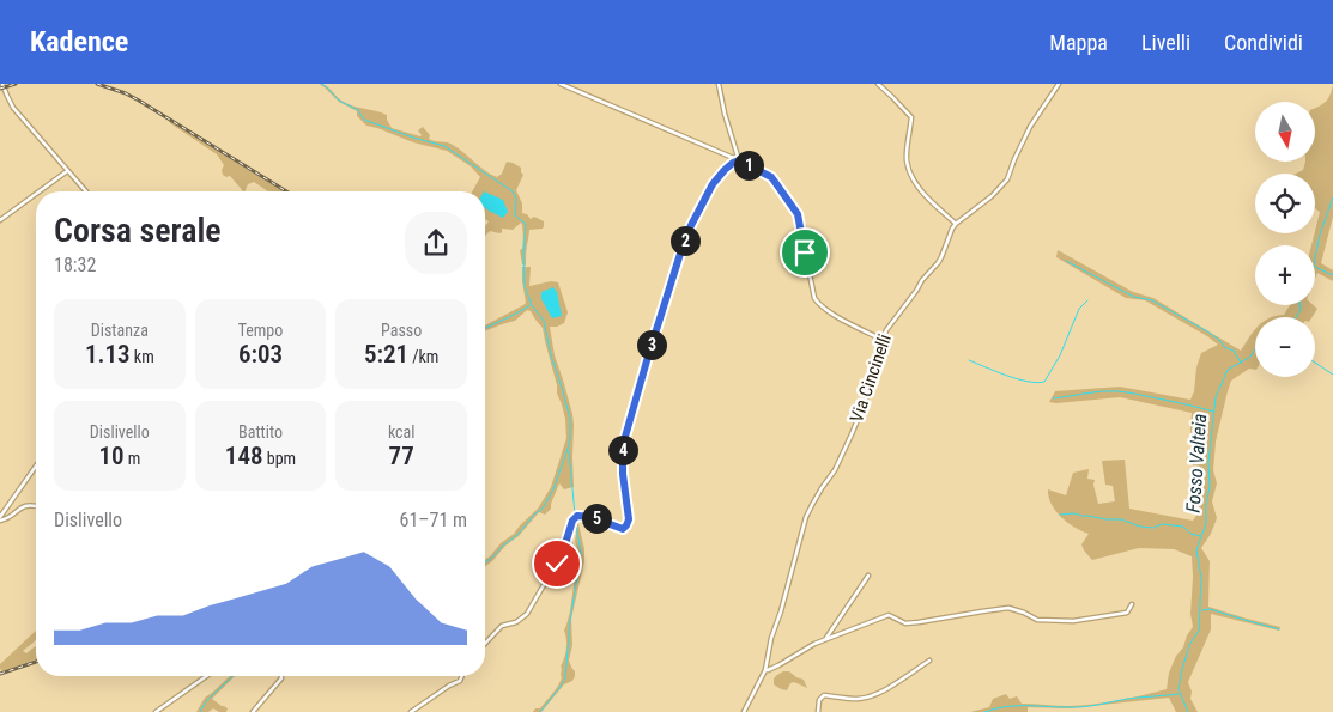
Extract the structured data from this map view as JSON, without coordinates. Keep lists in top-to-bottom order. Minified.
{"streets":{"street":["Via Cincinelli"]},"water":["Fosso Valteia"],"north":"bottom","page":{"header":"Kadence","nav":["Mappa","Livelli","Condividi"],"map_buttons":["+","−"],"pins":["1","2","3","4","5"],"heading":["Corsa serale","18:32"],"stats":[["Distanza","1.13 km"],["Tempo","6:03"],["Passo","5:21 /km"],["Dislivello","10 m"],["Battito","148 bpm"],["kcal","77"]],"chart":["Dislivello","61–71 m"]}}
